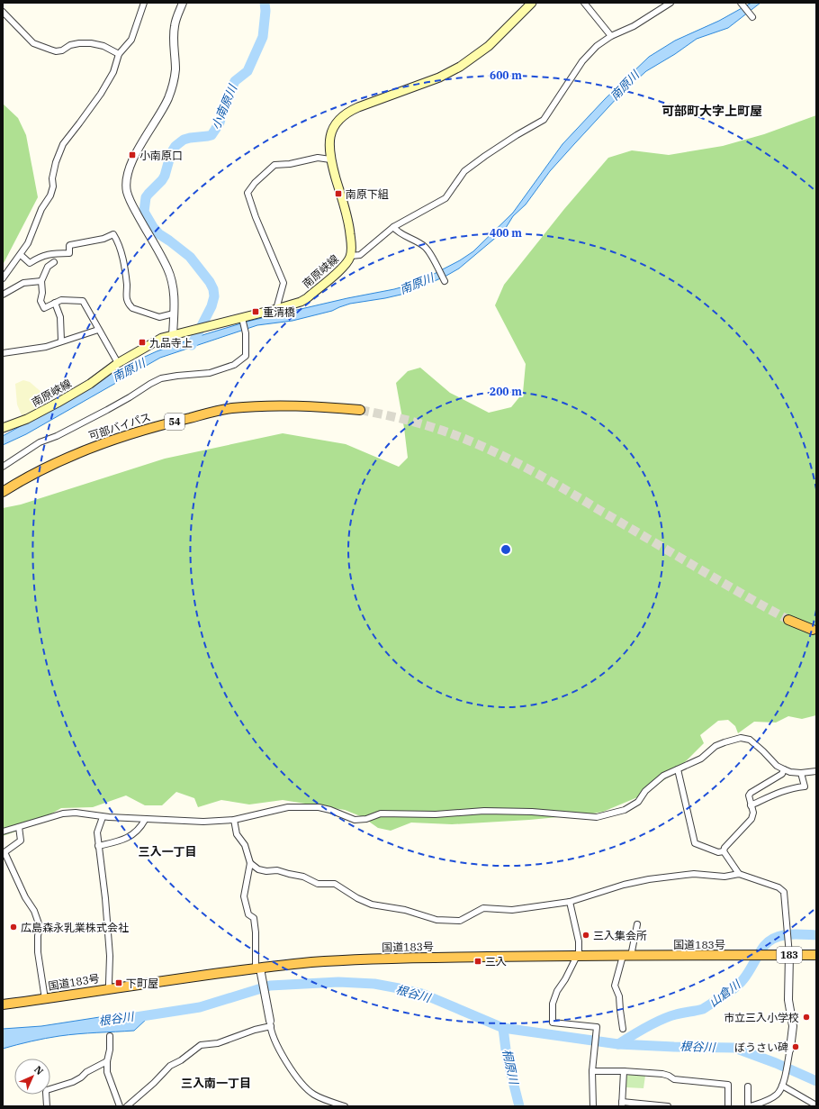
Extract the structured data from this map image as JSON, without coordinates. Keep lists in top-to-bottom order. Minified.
{"streets":{"highway":["54","可部バイパス","国道183号","183"],"main road":["南原峡線"]},"districts":["可部町大字上町屋","三入一丁目","三入南一丁目"],"water":["南原川","小南原川","根谷川","山倉川","桐原川"],"places":{"transit":["小南原口","南原下組","重清橋","九品寺上","三入","下町屋"],"other":["広島森永乳業株式会社","三入集会所","市立三入小学校","ぼうさい碑"]},"north":"top right","rings":["600 m","400 m","200 m"]}
